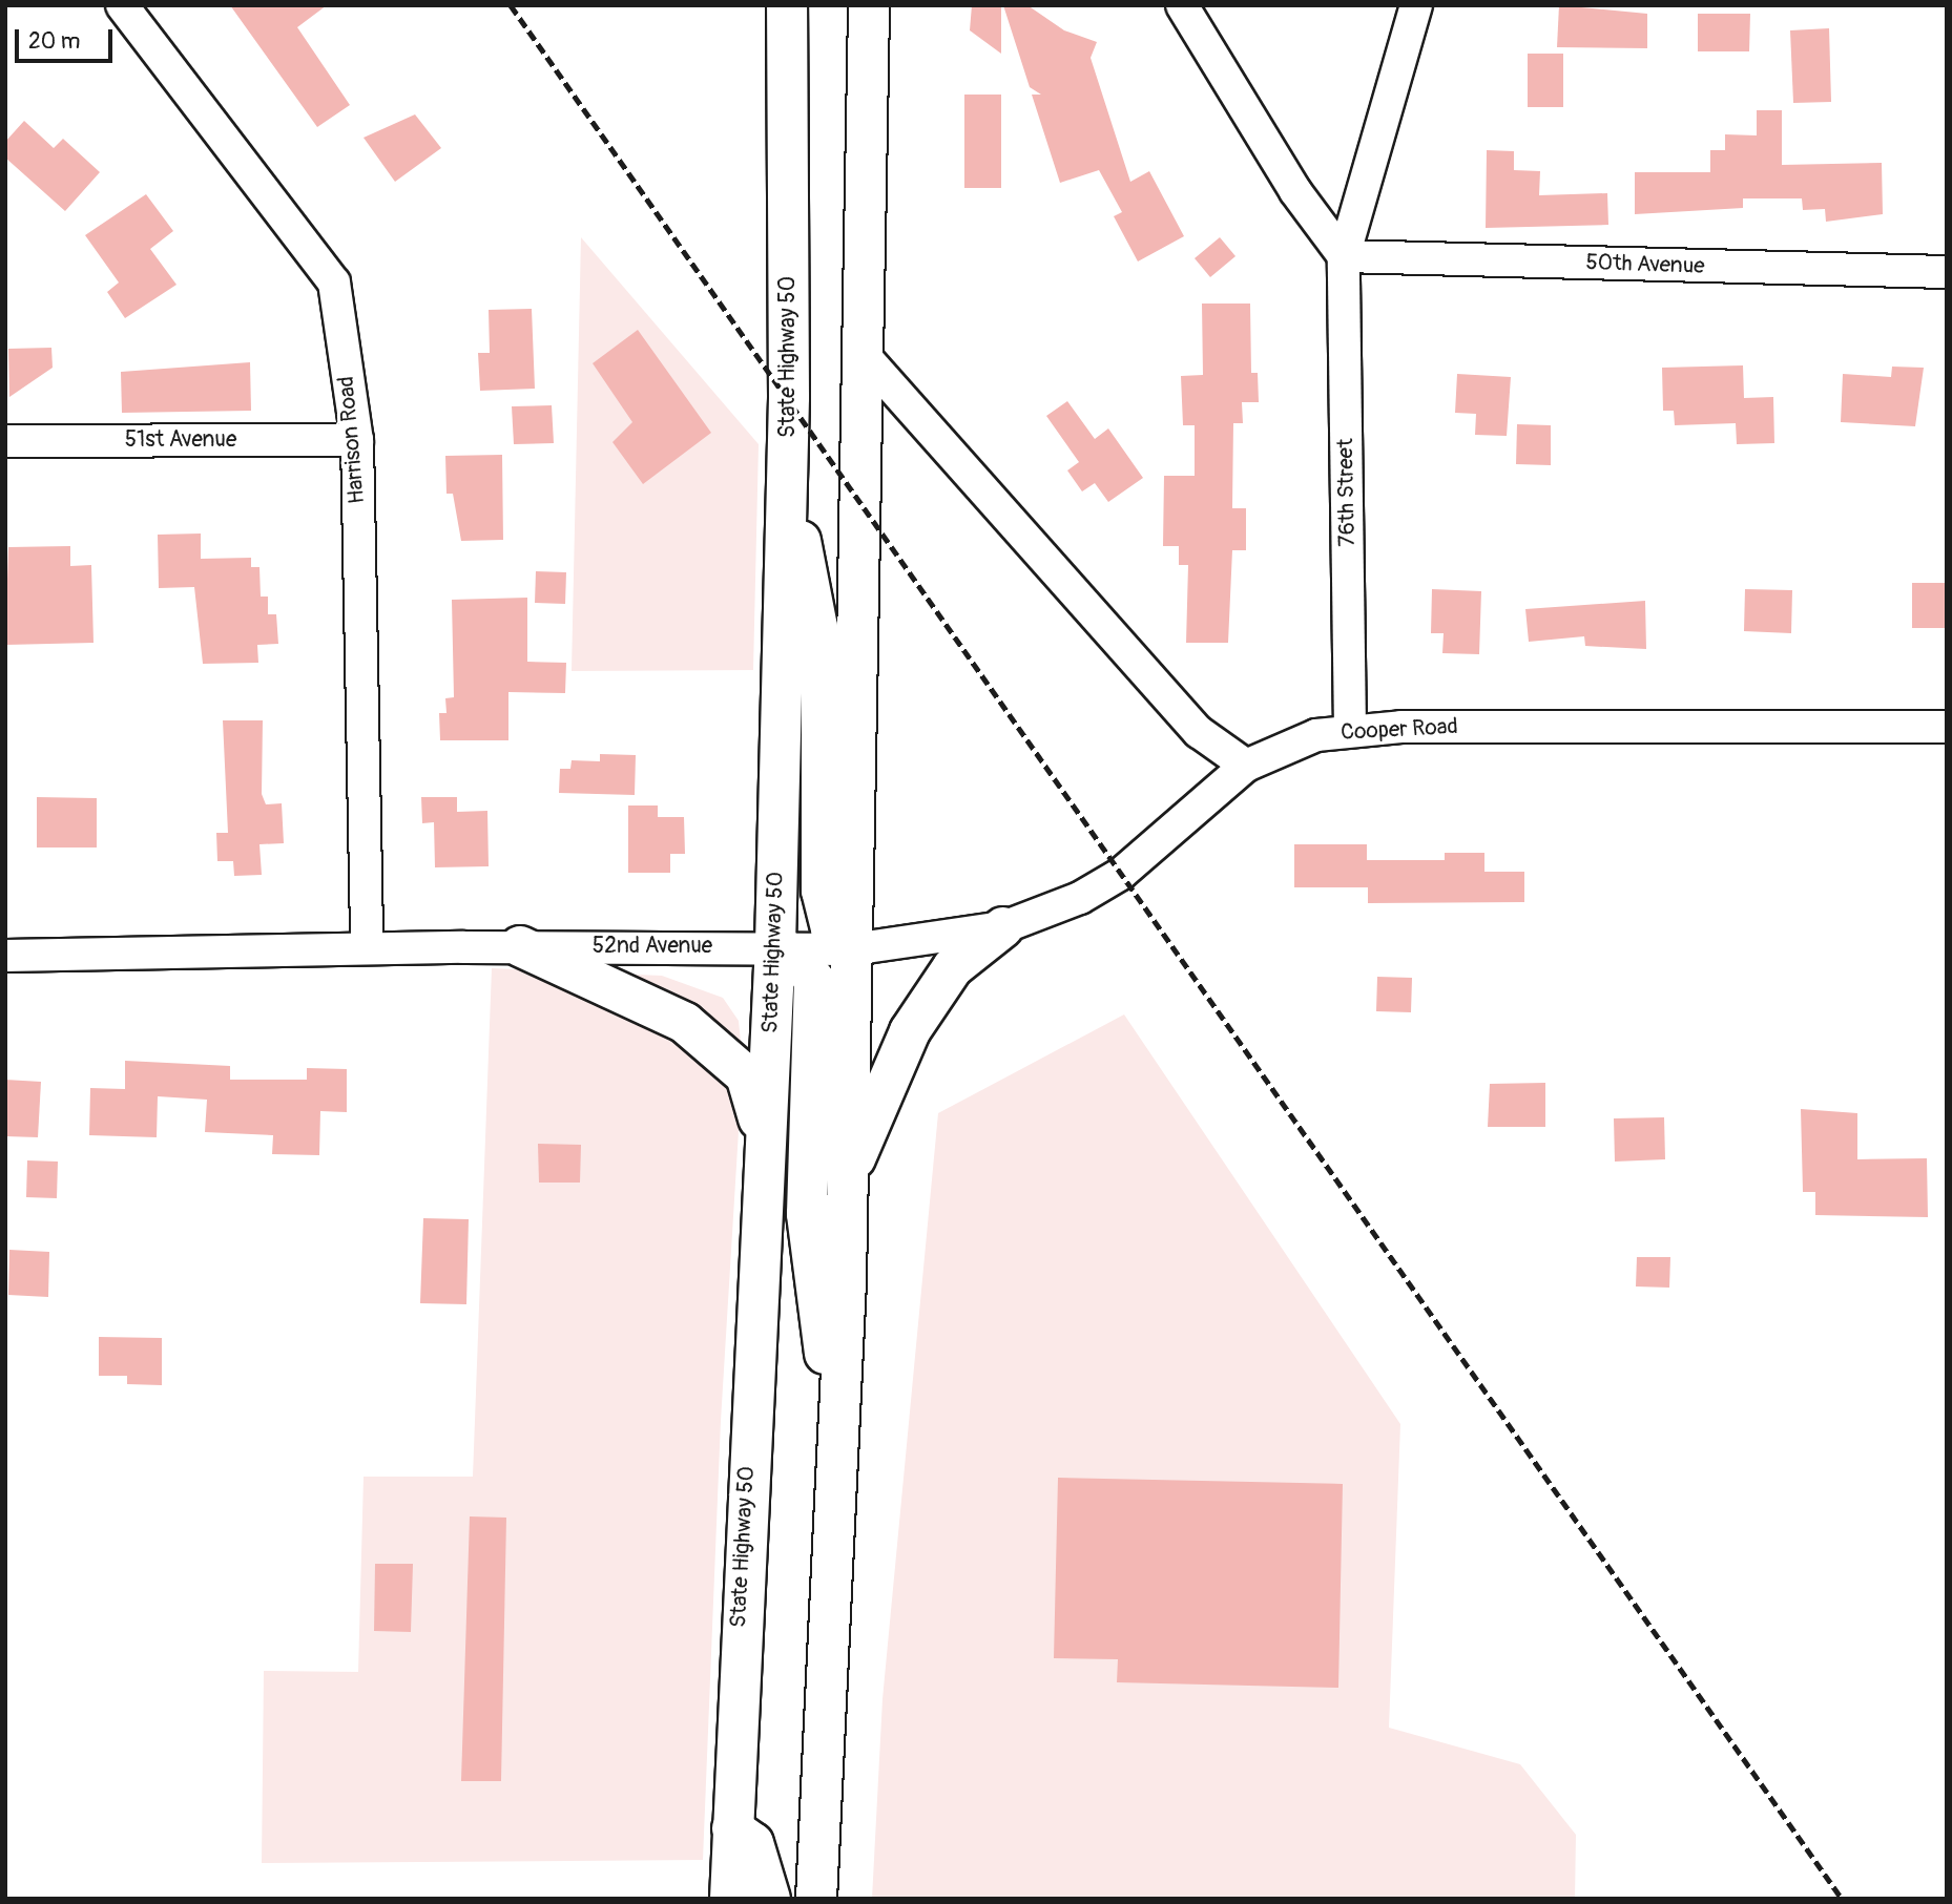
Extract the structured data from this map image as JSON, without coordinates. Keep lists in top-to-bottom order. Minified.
{"streets":{"main road":["State Highway 50"],"street":["50th Avenue","51st Avenue","Harrison Road","76th Street","Cooper Road","52nd Avenue"]},"crossings":[["50th Avenue","76th Street"],["State Highway 50","52nd Avenue"],["51st Avenue","Harrison Road"],["Harrison Road","52nd Avenue"],["76th Street","Cooper Road"],["Cooper Road","52nd Avenue"]],"scale_bar":"20 m"}
